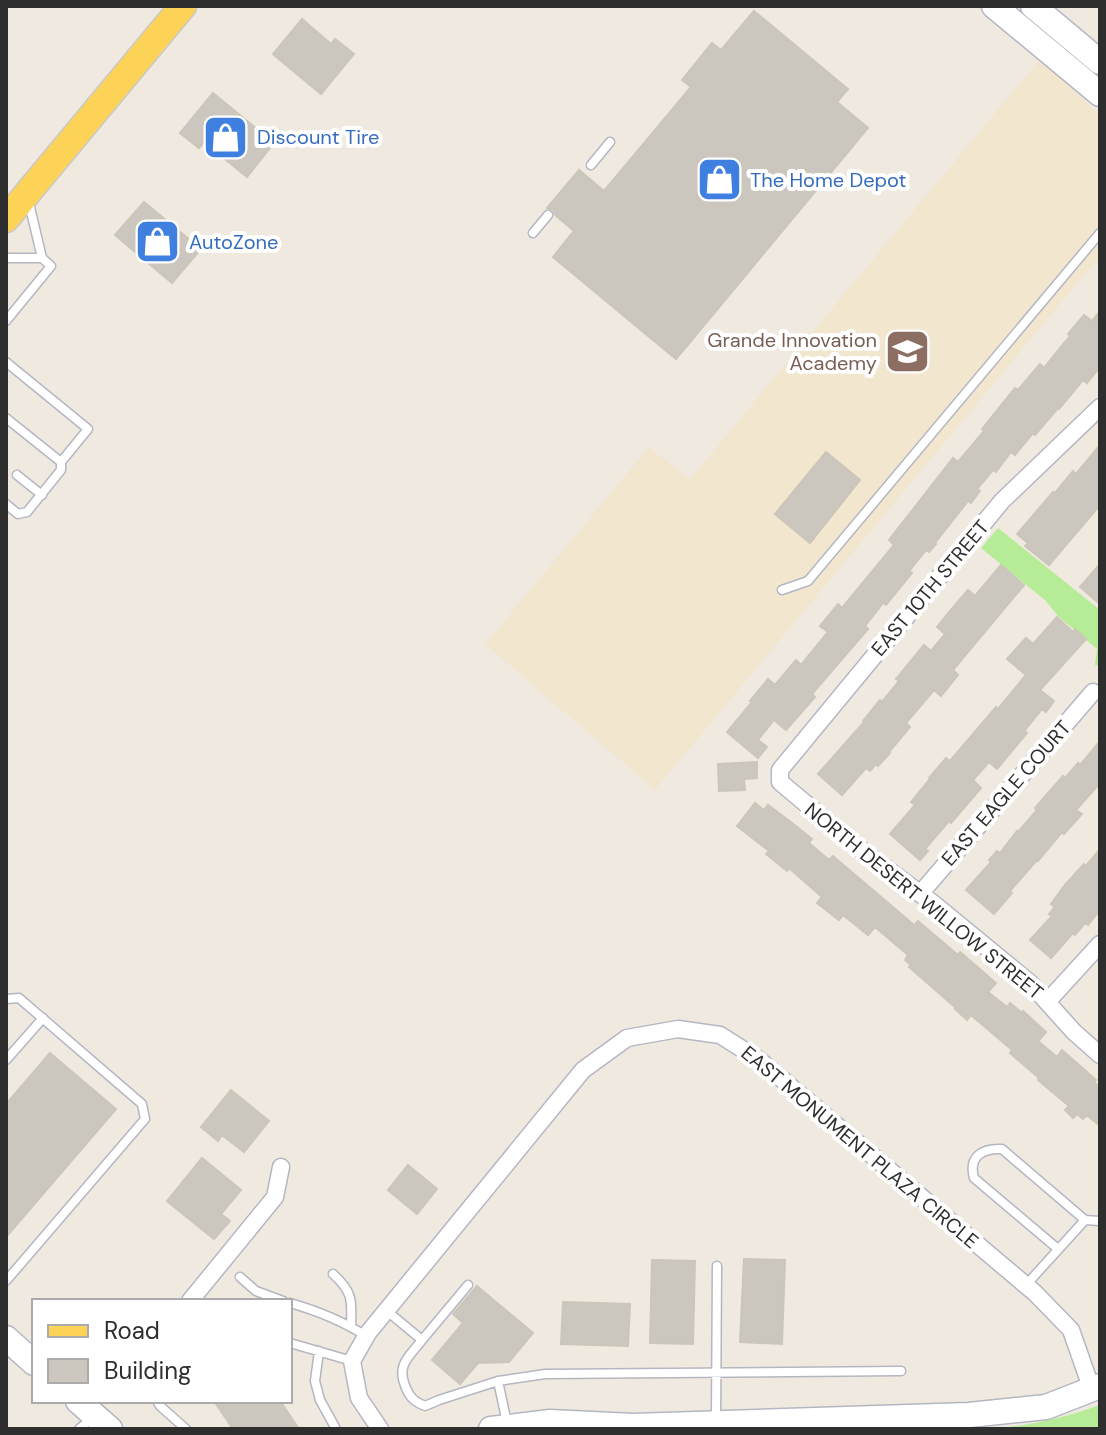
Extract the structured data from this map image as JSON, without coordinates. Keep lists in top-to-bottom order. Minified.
{"streets":{"street":["EAST 10TH STREET","EAST EAGLE COURT","NORTH DESERT WILLOW STREET","EAST MONUMENT PLAZA CIRCLE"]},"crossings":[["EAST 10TH STREET","NORTH DESERT WILLOW STREET"],["EAST EAGLE COURT","NORTH DESERT WILLOW STREET"]],"places":{"shop":["Discount Tire","The Home Depot","AutoZone"],"school or university":["Grande Innovation Academy"]},"legend":["Road","Building"]}
